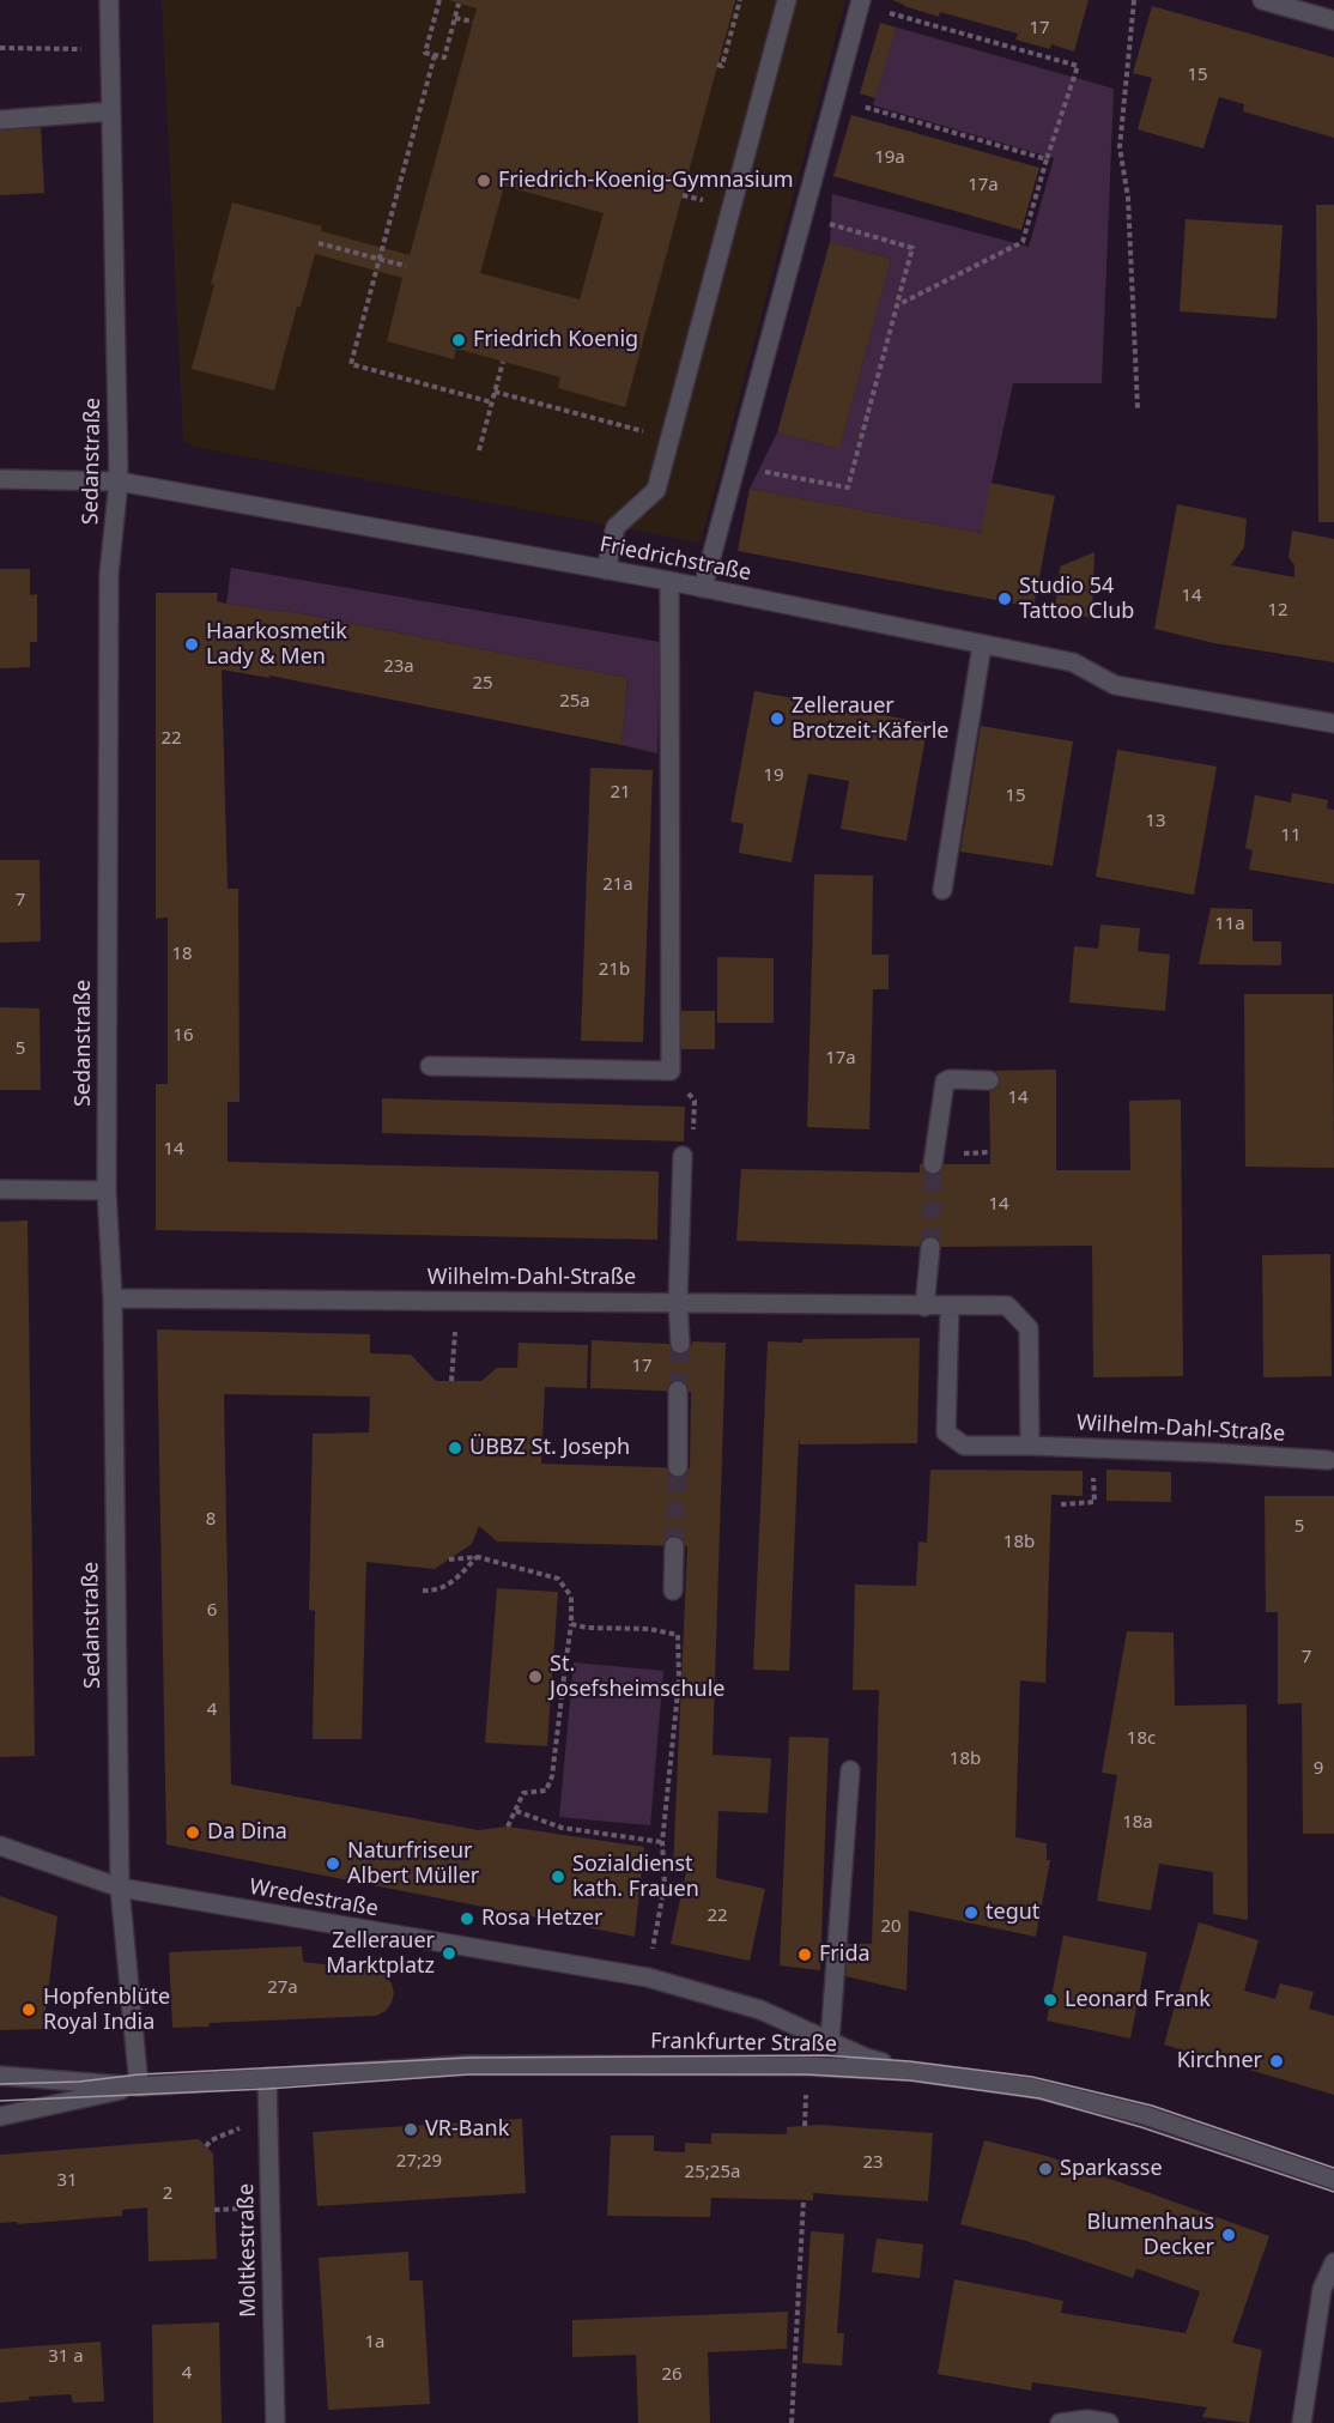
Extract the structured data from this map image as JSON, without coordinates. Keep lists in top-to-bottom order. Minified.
{"streets":{"street":["Sedanstraße","Friedrichstraße","Wilhelm-Dahl-Straße","Wredestraße","Frankfurter Straße","Moltkestraße"]},"crossings":[["Sedanstraße","Friedrichstraße"],["Sedanstraße","Wilhelm-Dahl-Straße"],["Sedanstraße","Wredestraße"],["Sedanstraße","Frankfurter Straße"],["Wredestraße","Frankfurter Straße"],["Frankfurter Straße","Moltkestraße"]],"places":["Friedrich-Koenig-Gymnasium","Friedrich Koenig","Studio 54 Tattoo Club","Haarkosmetik Lady & Men","Zellerauer Brotzeit-Käferle","ÜBBZ St. Joseph","St. Josefsheimschule","Da Dina","Naturfriseur Albert Müller","Sozialdienst kath. Frauen","tegut","Rosa Hetzer","Zellerauer Marktplatz","Frida","Leonard Frank","Hopfenblüte Royal India","Kirchner","VR-Bank","Sparkasse","Blumenhaus Decker"],"house_numbers":["17","15","19a","17a","14","12","23a","25","25a","22","19","21","15","13","11","21a","7","11a","18","21b","16","5","17a","14","14","14","17","8","5","18b","6","7","4","18c","18b","9","18a","22","20","27a","27;29","23","25;25a","31","2","1a","31 a","4","26"]}
